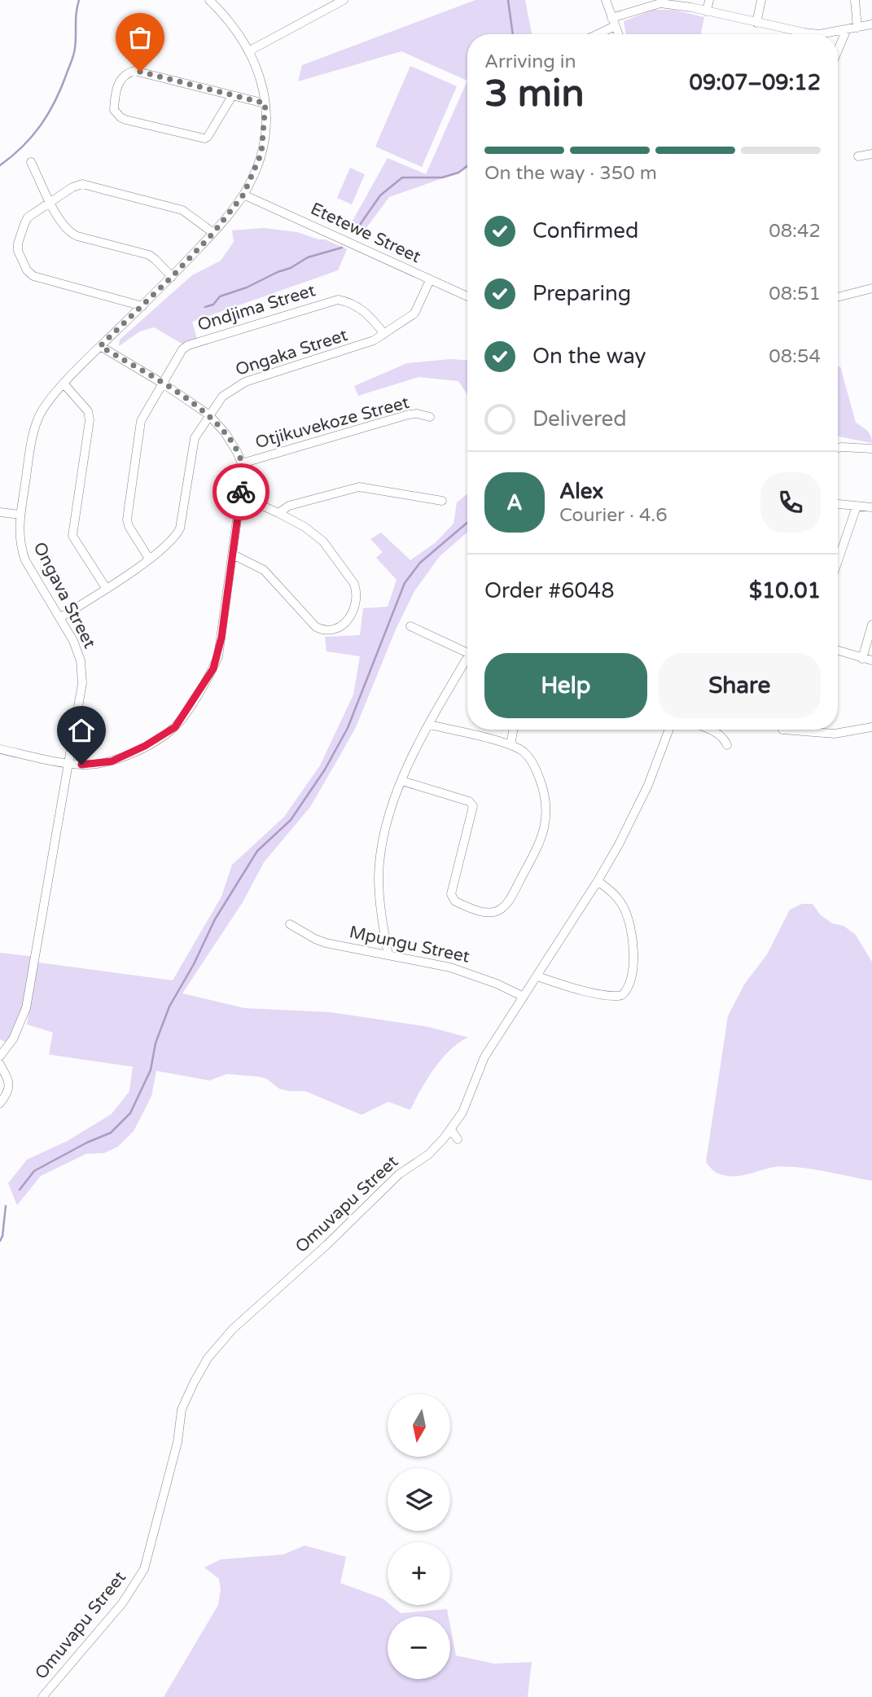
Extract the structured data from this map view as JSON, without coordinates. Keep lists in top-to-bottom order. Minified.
{"streets":{"street":["Etetewe Street","Ondjima Street","Ongaka Street","Otjikuvekoze Street","Ongava Street","Mpungu Street","Omuvapu Street"]},"crossings":[["Etetewe Street","Ongaka Street"],["Etetewe Street","Ongava Street"],["Ondjima Street","Ongaka Street"],["Ongaka Street","Ongava Street"],["Mpungu Street","Omuvapu Street"]],"north":"bottom","page":{"heading":["3 min","Arriving in","09:07–09:12"],"panel":["Alex","Courier · 4.6","Order #6048","$10.01"],"bar":"On the way · 350 m","list":[["Confirmed","08:42"],["Preparing","08:51"],["On the way","08:54"],"Delivered"],"round":"A","buttons":["Help","Share"],"map_buttons":["+","−"]}}
